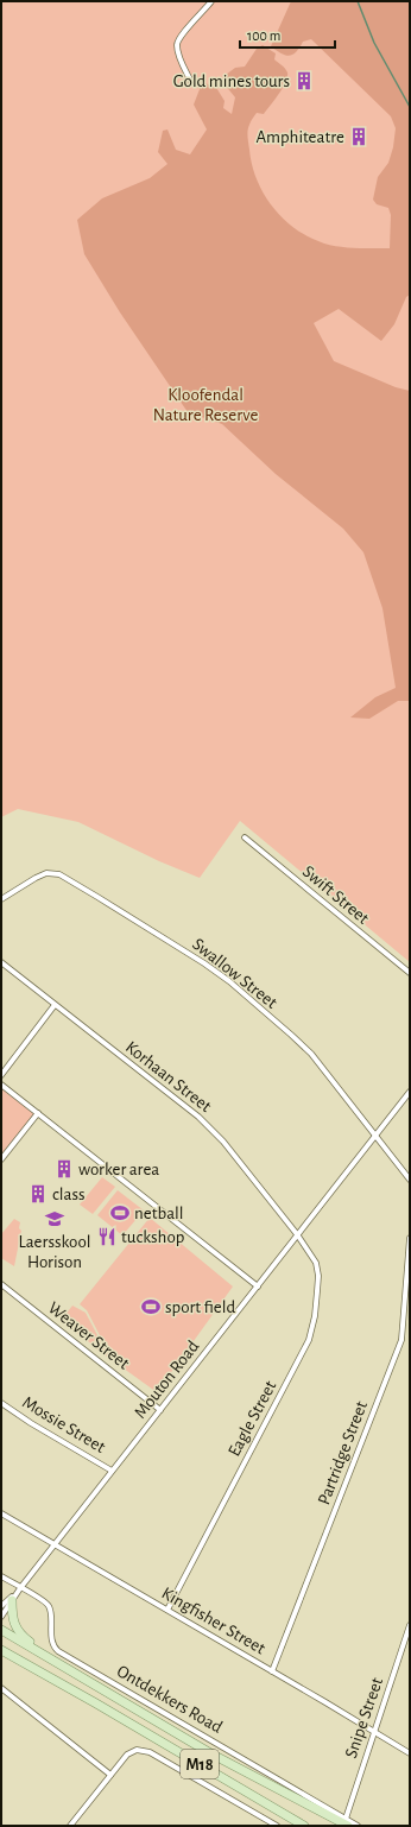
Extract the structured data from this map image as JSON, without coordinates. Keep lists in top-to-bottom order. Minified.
{"streets":{"main road":["Ontdekkers Road","M18"],"street":["Swift Street","Swallow Street","Korhaan Street","Weaver Street","Mouton Road","Eagle Street","Mossie Street","Partridge Street","Kingfisher Street","Snipe Street"]},"crossings":[["Swallow Street","Mouton Road"],["Korhaan Street","Mouton Road"],["Korhaan Street","Eagle Street"],["Weaver Street","Mouton Road"],["Mouton Road","Eagle Street"],["Mouton Road","Mossie Street"],["Mouton Road","Kingfisher Street"],["Mouton Road","Ontdekkers Road"],["Eagle Street","Kingfisher Street"],["Partridge Street","Kingfisher Street"],["Kingfisher Street","Snipe Street"],["Ontdekkers Road","Snipe Street"]],"parks":["Kloofendal Nature Reserve"],"places":{"building":["Gold mines tours","Amphiteatre","worker area","class"],"sports":["netball","sport field"],"school or university":["Laersskool Horison"],"restaurant":["tuckshop"]},"scale_bar":"100 m"}
